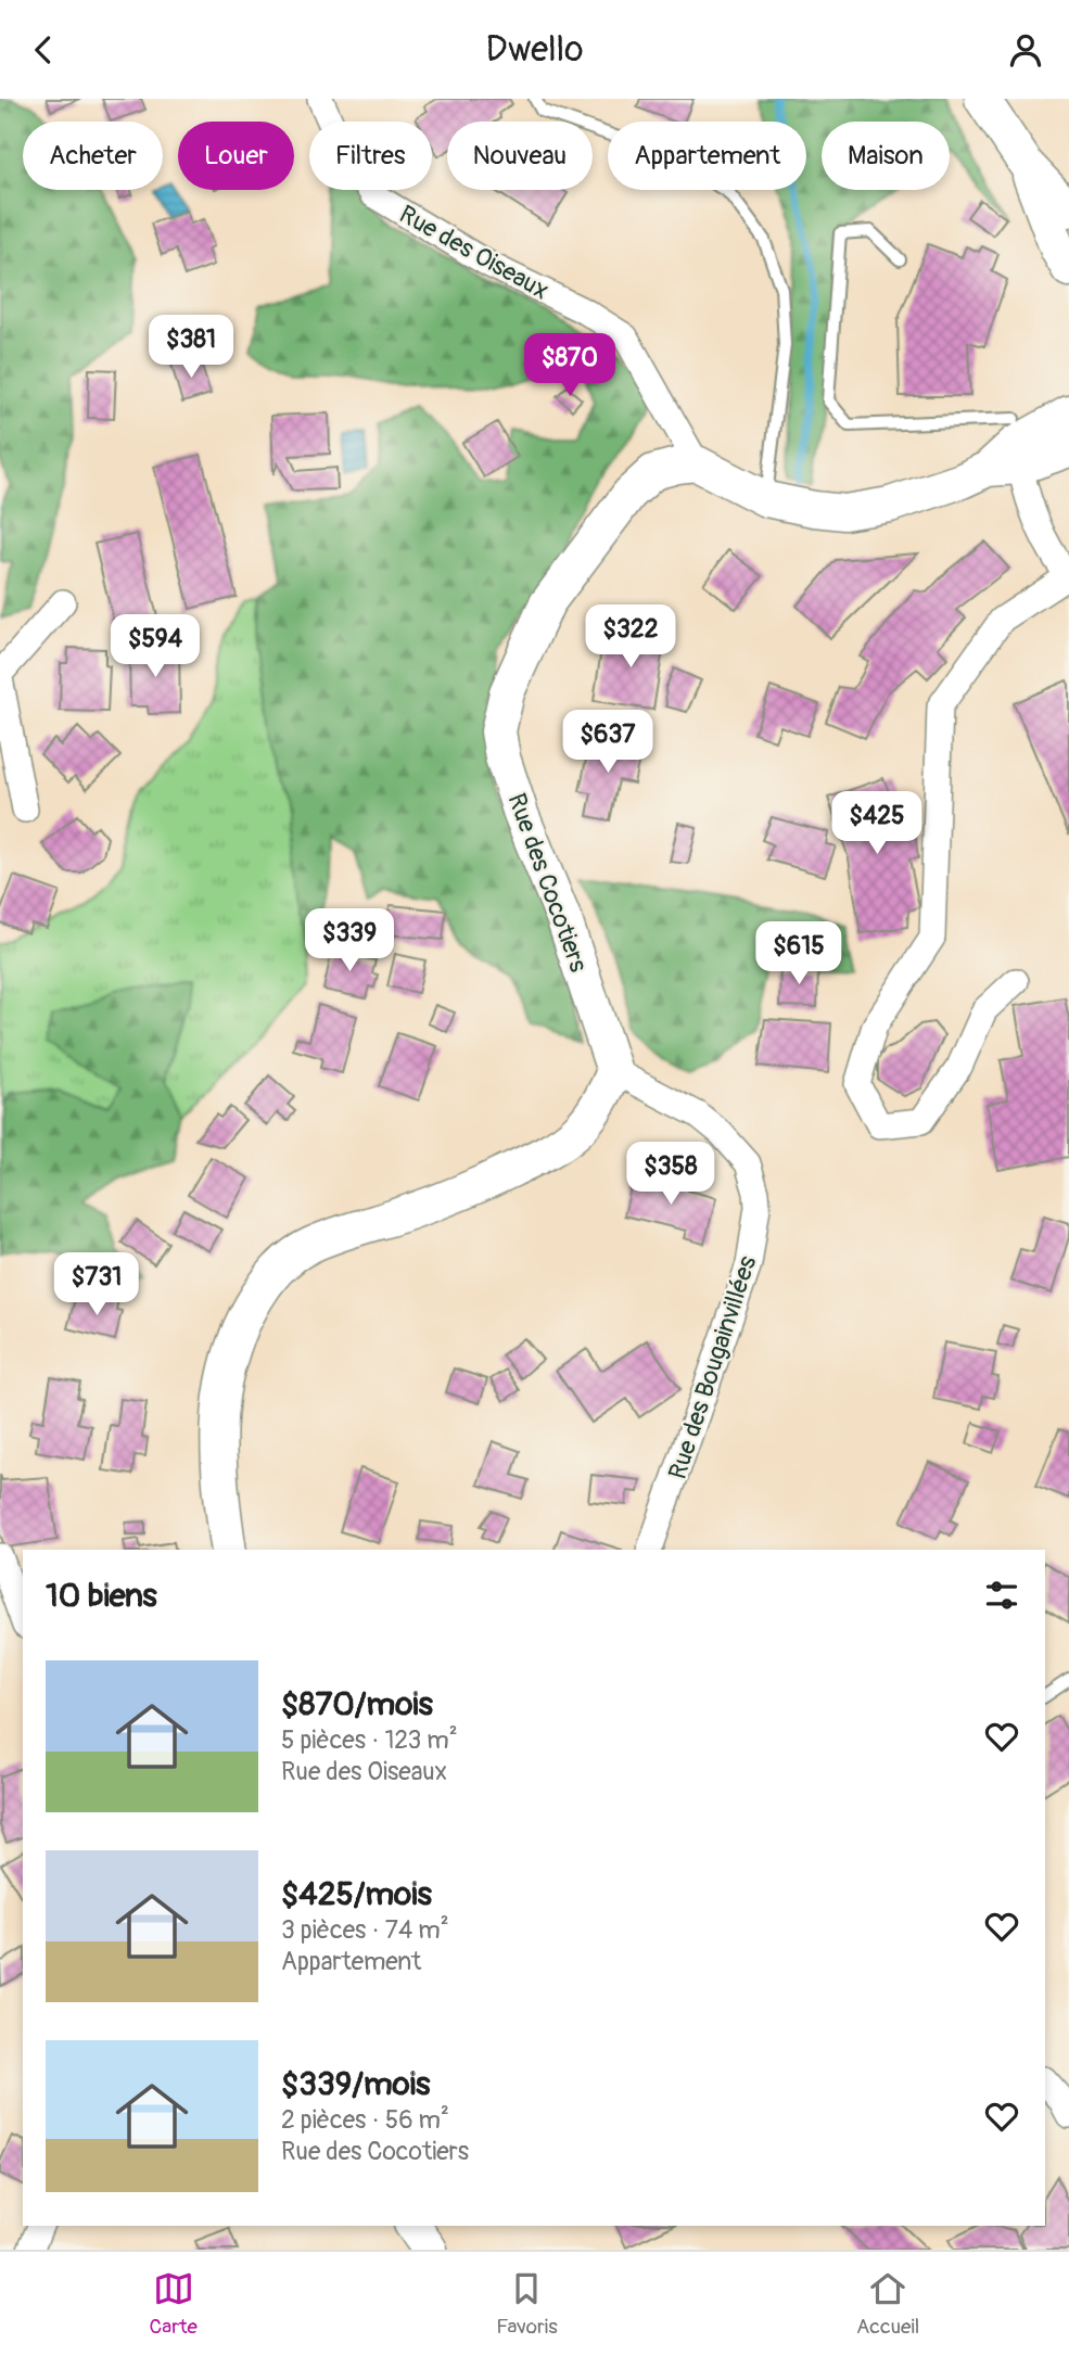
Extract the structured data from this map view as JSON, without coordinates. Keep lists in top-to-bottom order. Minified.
{"streets":{"street":["Rue des Oiseaux","Rue des Cocotiers","Rue des Bougainvillées"]},"crossings":[["Rue des Oiseaux","Rue des Cocotiers"],["Rue des Cocotiers","Rue des Bougainvillées"]],"page":{"header":"Dwello","chip":["Acheter","Louer","Filtres","Nouveau","Appartement","Maison"],"price":["$381","$870","$322","$594","$637","$425","$339","$615","$358","$731"],"heading":"10 biens","list":[{"name":"$870/mois","note":"5 pièces · 123 m² · Rue des Oiseaux"},{"name":"$425/mois","note":"3 pièces · 74 m² · Appartement"},{"name":"$339/mois","note":"2 pièces · 56 m² · Rue des Cocotiers"}],"tabs":["Carte","Favoris","Accueil"]}}
